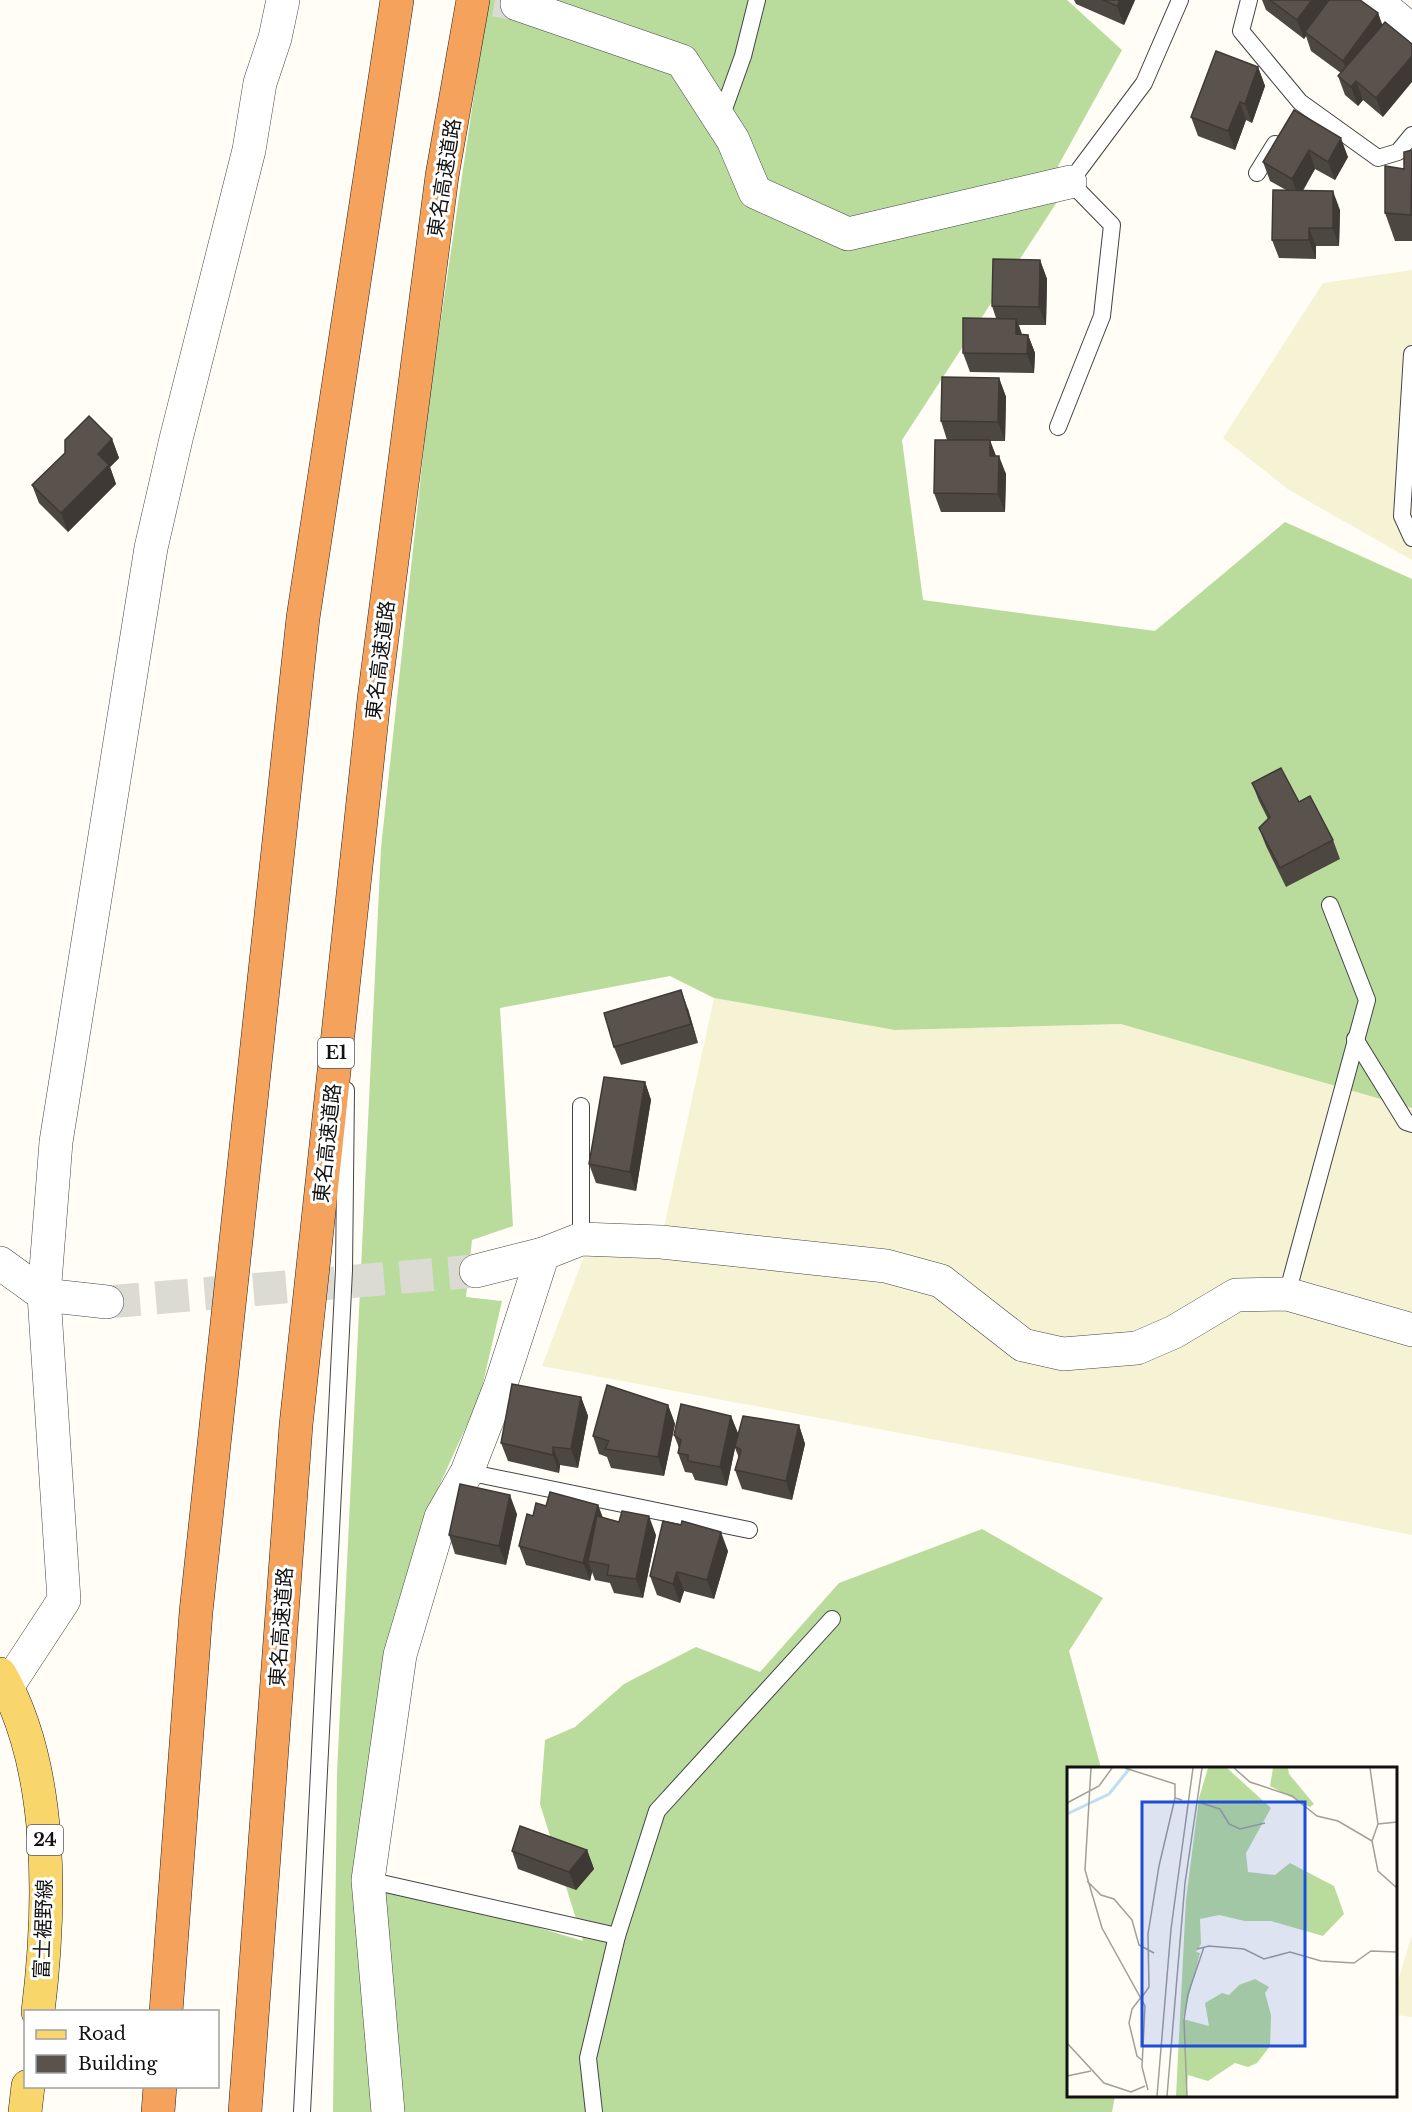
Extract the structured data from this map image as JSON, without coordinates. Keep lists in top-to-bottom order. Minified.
{"streets":{"highway":["東名高速道路","E1"],"main road":["24","富士裾野線"]},"legend":["Road","Building"]}
